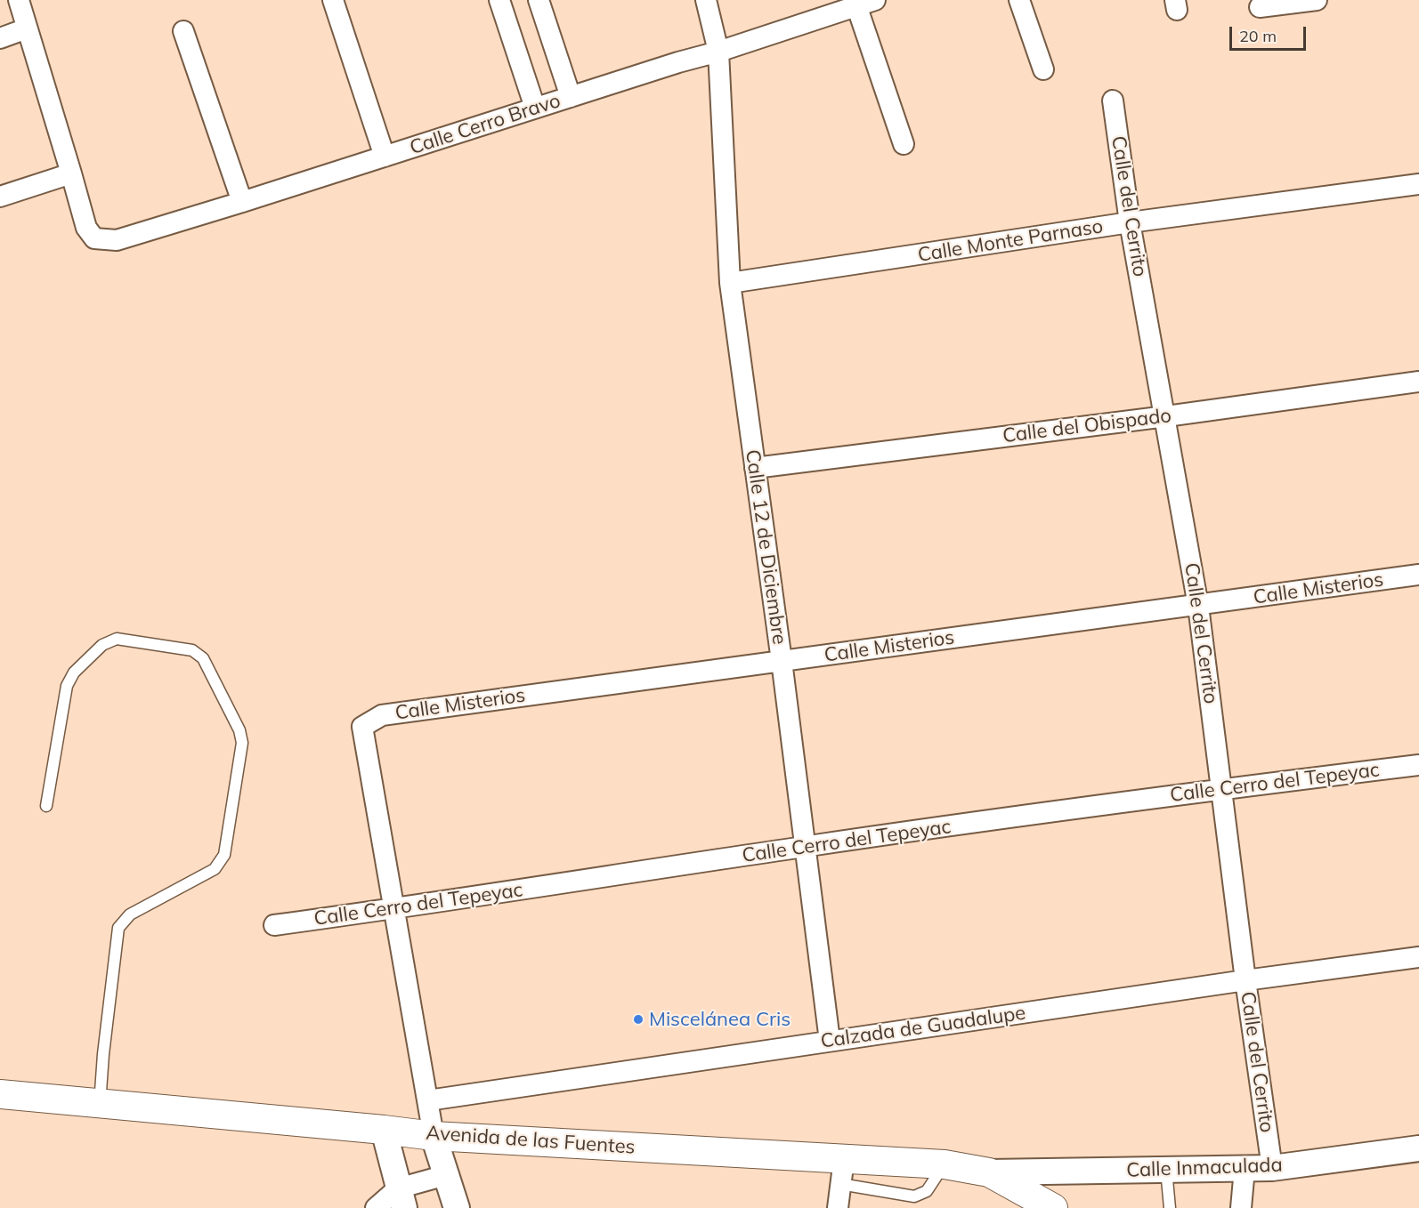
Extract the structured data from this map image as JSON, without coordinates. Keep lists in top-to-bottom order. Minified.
{"streets":{"main road":["Avenida de las Fuentes"],"street":["Calle Cerro Bravo","Calle del Cerrito","Calle Monte Parnaso","Calle del Obispado","Calle 12 de Diciembre","Calle Misterios","Calle Cerro del Tepeyac","Calzada de Guadalupe","Calle Inmaculada"]},"crossings":[["Calle Cerro Bravo","Calle 12 de Diciembre"],["Calle del Cerrito","Calle Monte Parnaso"],["Calle del Cerrito","Calle del Obispado"],["Calle del Cerrito","Calle Misterios"],["Calle del Cerrito","Calle Cerro del Tepeyac"],["Calle del Cerrito","Calzada de Guadalupe"],["Calle del Cerrito","Calle Inmaculada"],["Calle Monte Parnaso","Calle 12 de Diciembre"],["Calle del Obispado","Calle 12 de Diciembre"],["Calle 12 de Diciembre","Calle Misterios"],["Calle 12 de Diciembre","Calle Cerro del Tepeyac"],["Calle 12 de Diciembre","Calzada de Guadalupe"],["Calle Misterios","Calle Cerro del Tepeyac"],["Avenida de las Fuentes","Calle Inmaculada"]],"places":["Miscelánea Cris"],"scale_bar":"20 m"}
